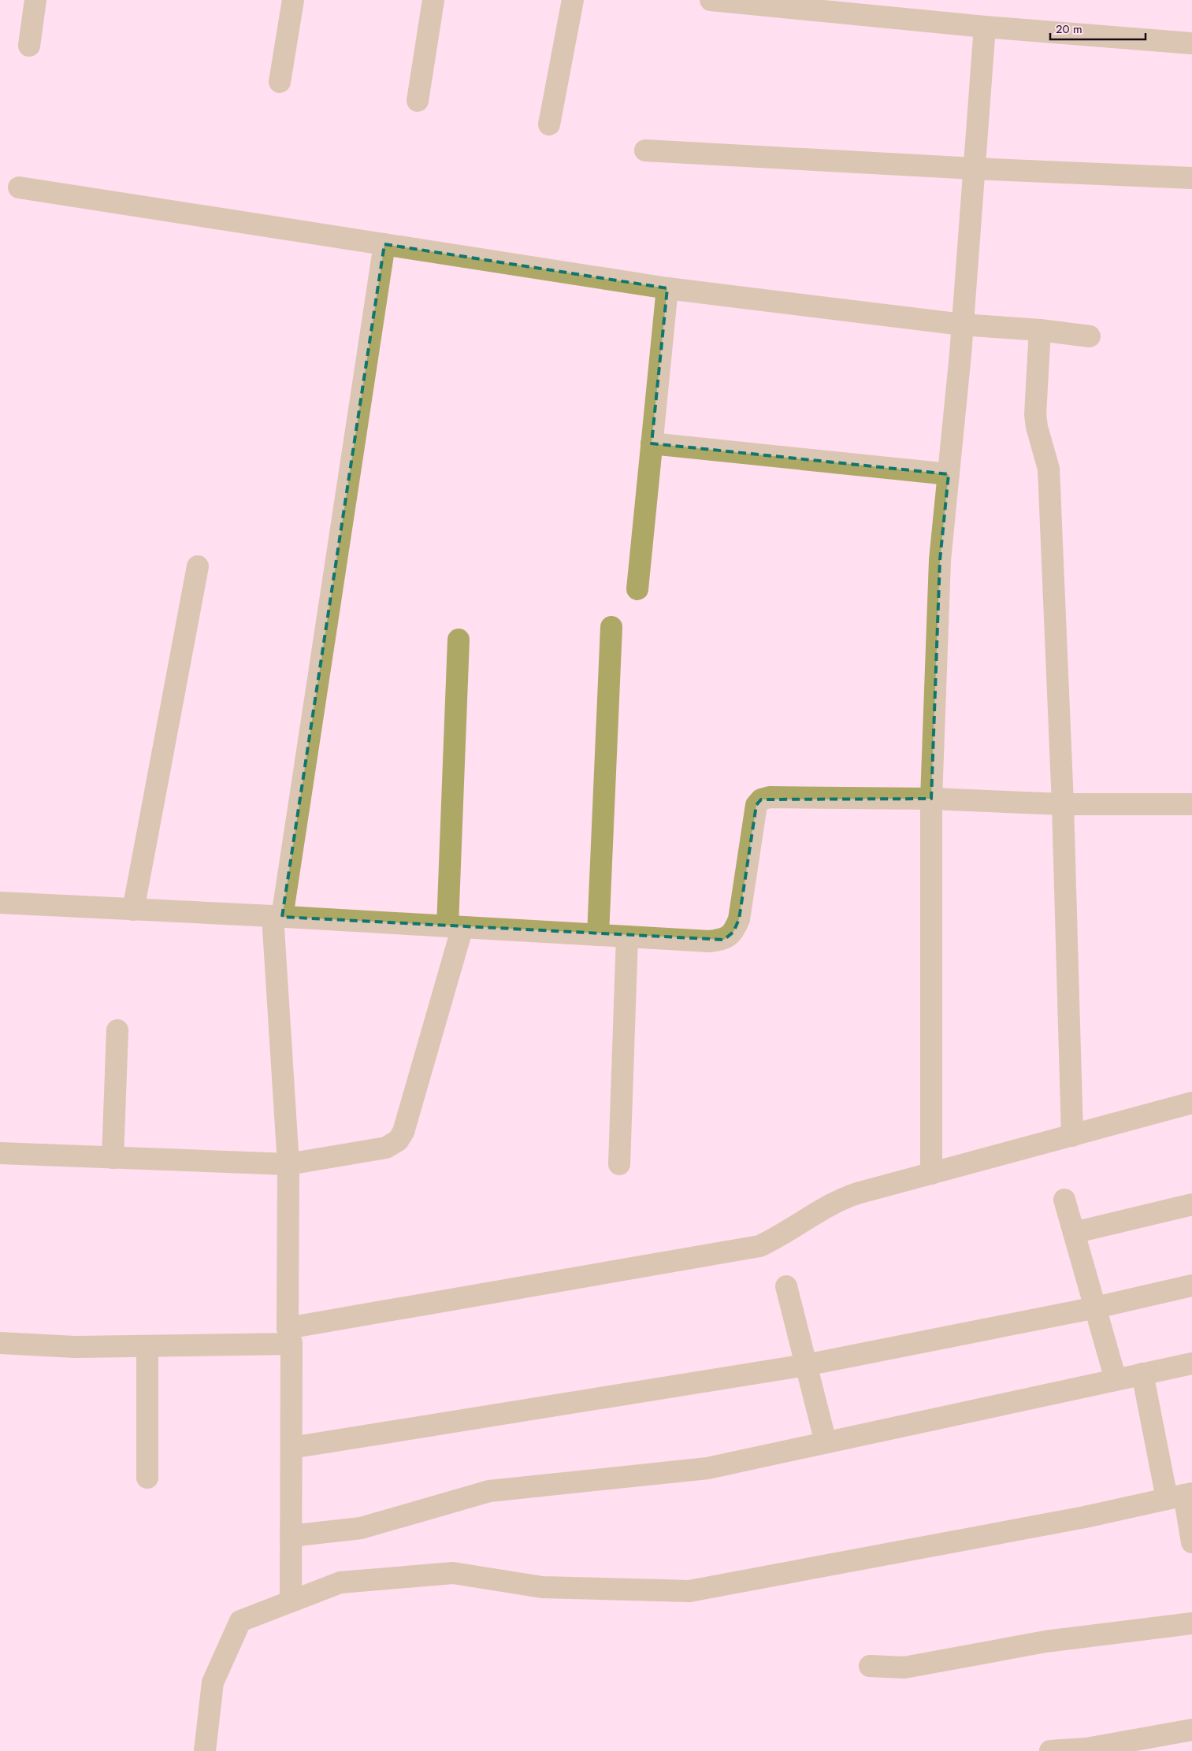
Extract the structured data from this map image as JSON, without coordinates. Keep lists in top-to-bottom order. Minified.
{"scale_bar":"20 m"}
